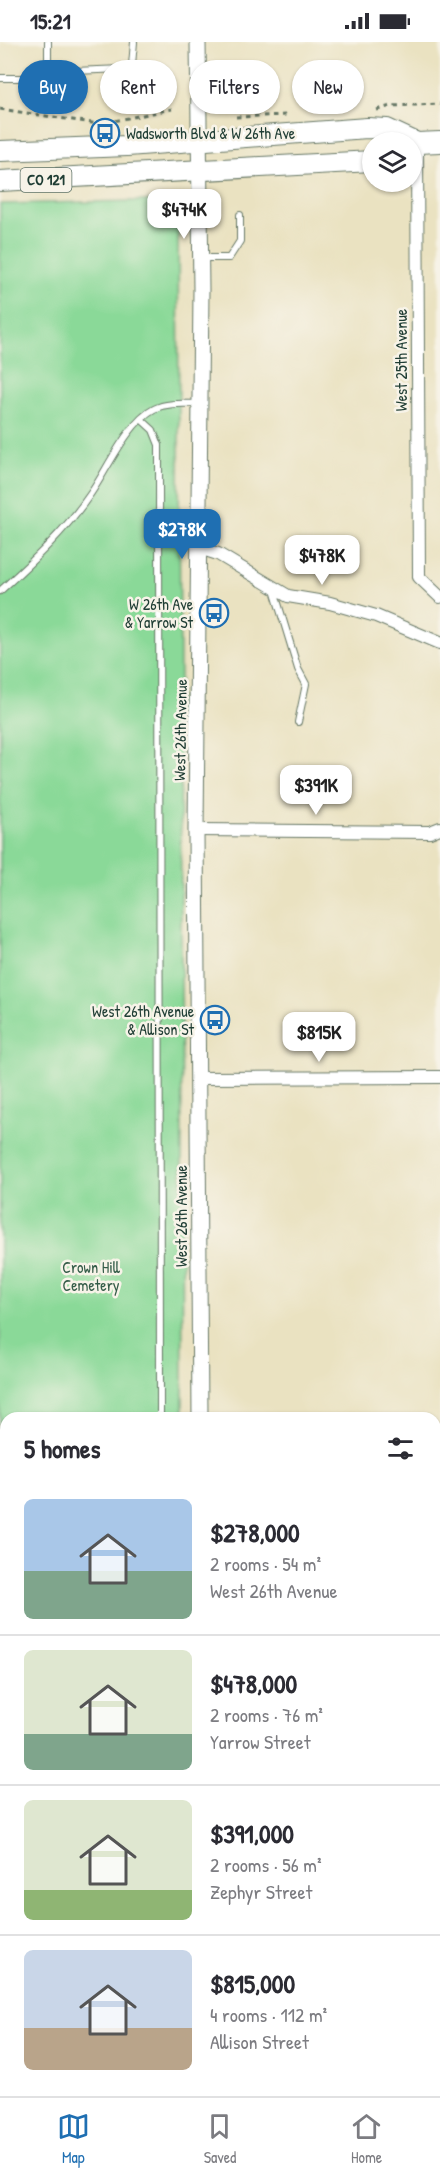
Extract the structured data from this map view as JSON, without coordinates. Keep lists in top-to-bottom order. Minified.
{"streets":{"main road":["CO 121"],"street":["West 25th Avenue","West 26th Avenue"]},"crossings":[["CO 121","West 26th Avenue"]],"parks":["Crown Hill Cemetery"],"places":{"bus stop":["Wadsworth Blvd & W 26th Ave","W 26th Ave & Yarrow St","West 26th Avenue & Allison St"]},"page":{"status":"15:21","chip":["Buy","Rent","Filters","New"],"price":["$474K","$278K","$478K","$391K","$815K"],"heading":"5 homes","list":[{"name":"$278,000","note":"2 rooms · 54 m² · West 26th Avenue"},{"name":"$478,000","note":"2 rooms · 76 m² · Yarrow Street"},{"name":"$391,000","note":"2 rooms · 56 m² · Zephyr Street"},{"name":"$815,000","note":"4 rooms · 112 m² · Allison Street"}],"tabs":["Map","Saved","Home"]}}
